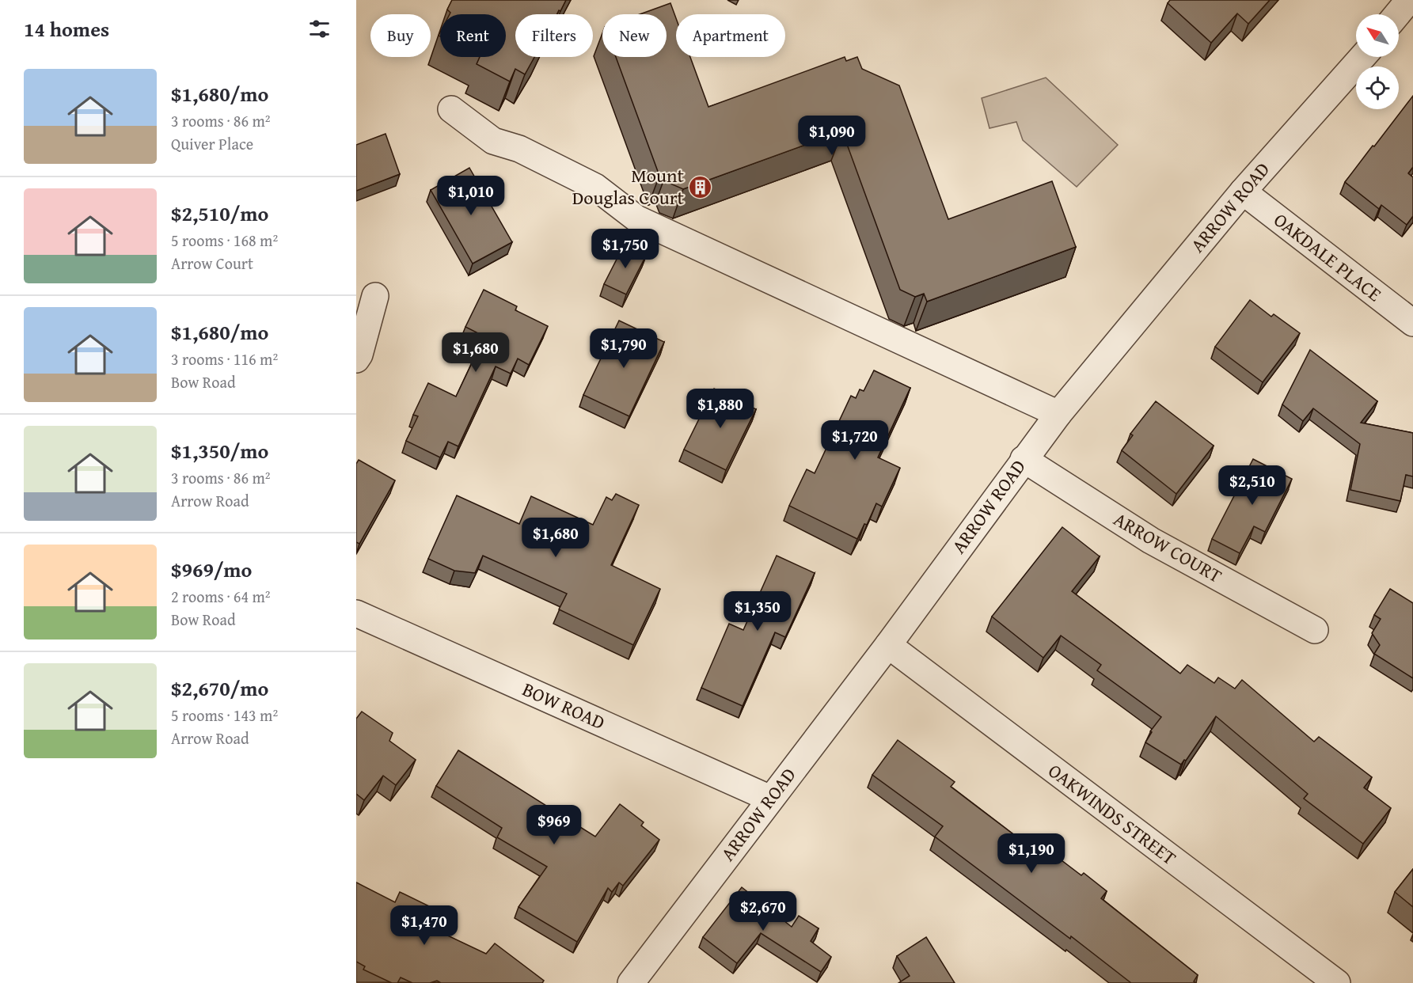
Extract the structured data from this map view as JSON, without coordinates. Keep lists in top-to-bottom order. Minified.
{"streets":{"street":["ARROW ROAD","OAKDALE PLACE","ARROW COURT","BOW ROAD","OAKWINDS STREET"]},"crossings":[["ARROW ROAD","OAKDALE PLACE"],["ARROW ROAD","ARROW COURT"],["ARROW ROAD","BOW ROAD"],["ARROW ROAD","OAKWINDS STREET"]],"places":{"building":["Mount Douglas Court"]},"north":"top left","page":{"heading":"14 homes","chip":["Buy","Rent","Filters","New","Apartment"],"list":[{"name":"$1,680/mo","note":"3 rooms · 86 m² · Quiver Place"},{"name":"$2,510/mo","note":"5 rooms · 168 m² · Arrow Court"},{"name":"$1,680/mo","note":"3 rooms · 116 m² · Bow Road"},{"name":"$1,350/mo","note":"3 rooms · 86 m² · Arrow Road"},{"name":"$969/mo","note":"2 rooms · 64 m² · Bow Road"},{"name":"$2,670/mo","note":"5 rooms · 143 m² · Arrow Road"}],"price":["$1,090","$1,010","$1,750","$1,790","$1,680","$1,880","$1,720","$2,510","$1,680","$1,350","$969","$1,190","$2,670","$1,470"]}}
